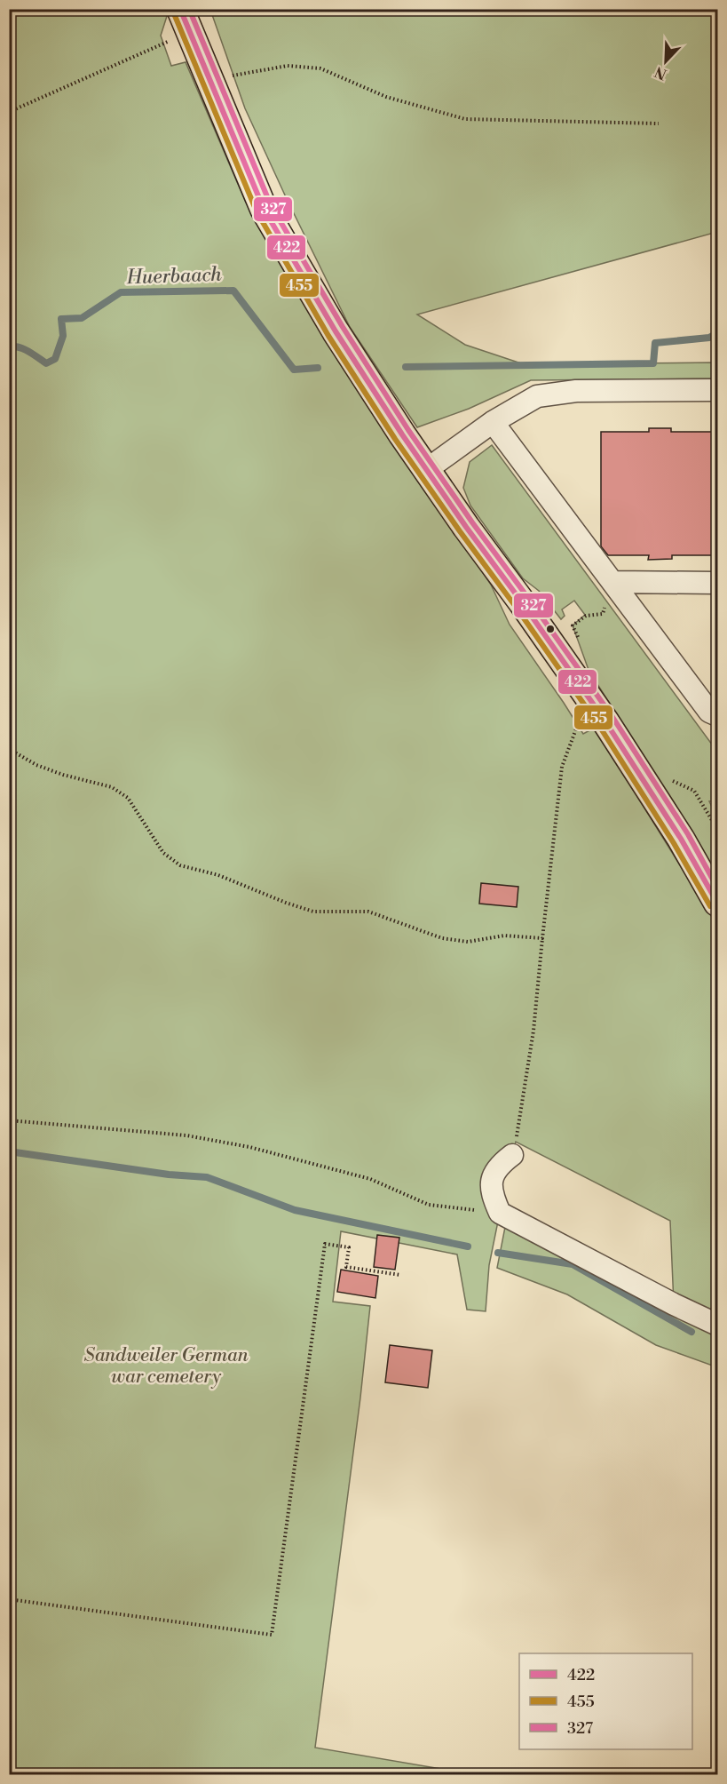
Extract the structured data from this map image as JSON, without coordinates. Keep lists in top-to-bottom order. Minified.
{"water":["Huerbaach"],"parks":["Sandweiler German war cemetery"],"lines":["transit line 422","transit line 327","transit line 455"],"legend":["422","455","327"],"north":"bottom left"}
